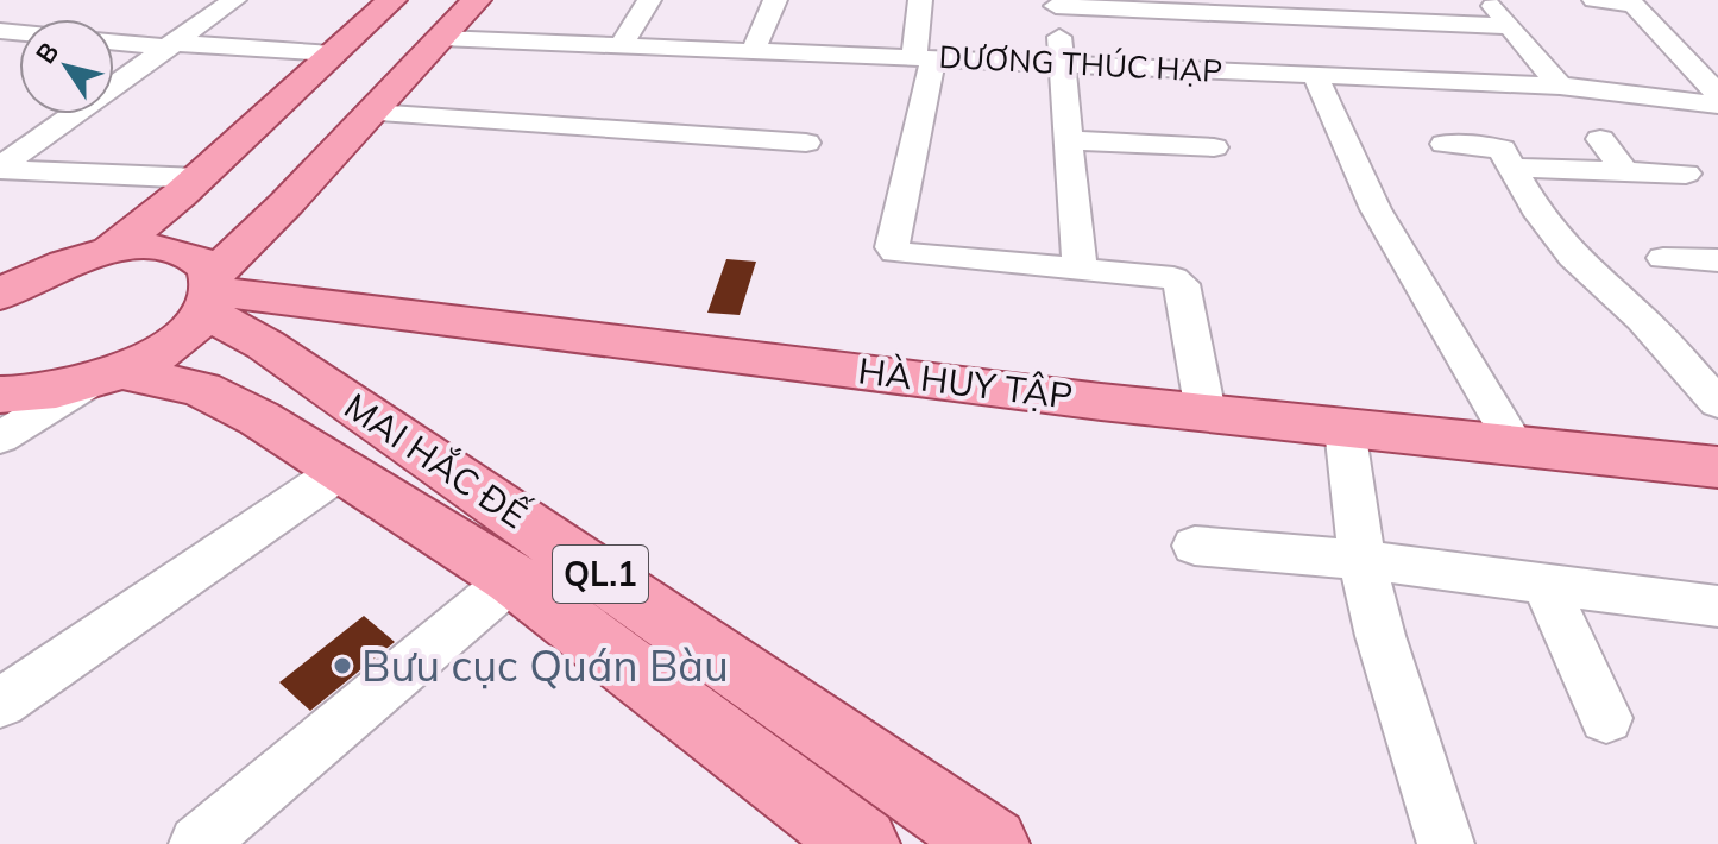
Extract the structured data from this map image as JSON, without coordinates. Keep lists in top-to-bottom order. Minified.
{"streets":{"main road":["HÀ HUY TẬP","MAI HẮC ĐẾ","QL.1"],"street":["DƯƠNG THÚC HẠP"]},"crossings":[["HÀ HUY TẬP","MAI HẮC ĐẾ"],["HÀ HUY TẬP","QL.1"],["MAI HẮC ĐẾ","QL.1"]],"places":["Bưu cục Quán Bàu"],"north":"top left"}
